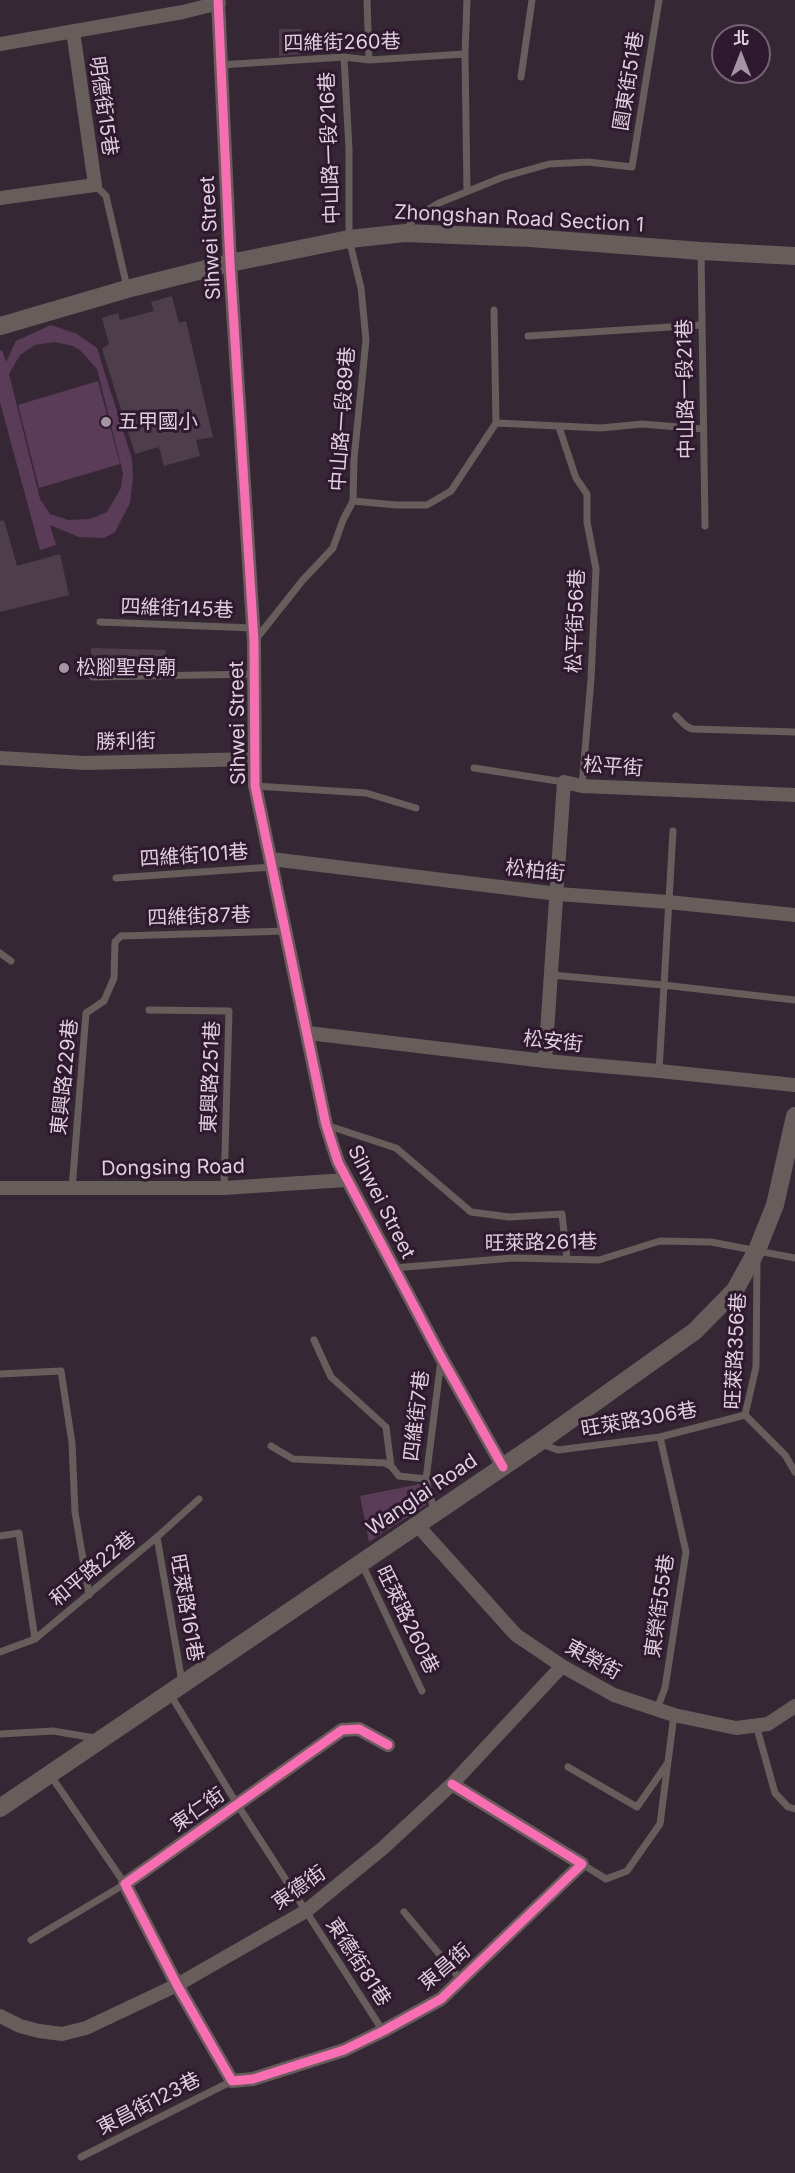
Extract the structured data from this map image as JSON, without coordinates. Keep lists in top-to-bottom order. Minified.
{"streets":{"street":["明德街15巷","Zhongshan Road Section 1","Sihwei Street","勝利街","松平街","松柏街","松安街","Dongsing Road","Wanglai Road","東榮街","東仁街","東德街","東昌街"],"lane":["四維街260巷","園東街51巷","中山路一段216巷","中山路一段21巷","中山路一段89巷","四維街145巷","松平街56巷","四維街101巷","四維街87巷","東興路229巷","東興路251巷","旺萊路261巷","旺萊路356巷","四維街7巷","旺萊路306巷","和平路22巷","東榮街55巷","旺萊路161巷","旺萊路260巷","東德街81巷","東昌街123巷"]},"crossings":[["四維街260巷","中山路一段216巷"],["四維街260巷","Sihwei Street"],["明德街15巷","Zhongshan Road Section 1"],["中山路一段216巷","Zhongshan Road Section 1"],["中山路一段216巷","中山路一段89巷"],["Zhongshan Road Section 1","Sihwei Street"],["Zhongshan Road Section 1","中山路一段21巷"],["Zhongshan Road Section 1","中山路一段89巷"],["Sihwei Street","中山路一段89巷"],["Sihwei Street","四維街145巷"],["Sihwei Street","勝利街"],["Sihwei Street","四維街101巷"],["Sihwei Street","松柏街"],["Sihwei Street","四維街87巷"],["Sihwei Street","松安街"],["Sihwei Street","Dongsing Road"],["Sihwei Street","旺萊路261巷"],["Sihwei Street","四維街7巷"],["Sihwei Street","Wanglai Road"],["中山路一段89巷","四維街145巷"],["松平街56巷","松平街"],["松平街","松柏街"],["松平街","松安街"],["四維街101巷","松柏街"],["四維街87巷","東興路229巷"],["東興路229巷","Dongsing Road"],["東興路251巷","Dongsing Road"],["旺萊路261巷","旺萊路356巷"],["旺萊路261巷","Wanglai Road"],["旺萊路356巷","旺萊路306巷"],["旺萊路356巷","Wanglai Road"],["旺萊路306巷","Wanglai Road"],["旺萊路306巷","東榮街55巷"],["Wanglai Road","旺萊路161巷"],["Wanglai Road","旺萊路260巷"],["Wanglai Road","東榮街"],["Wanglai Road","東德街81巷"],["和平路22巷","旺萊路161巷"],["東榮街55巷","東榮街"],["旺萊路161巷","東德街81巷"],["東榮街","東德街"],["東仁街","東德街81巷"],["東德街","東德街81巷"],["東德街81巷","東昌街"],["東昌街","東昌街123巷"]],"places":["五甲國小","松腳聖母廟"],"north":"top"}
